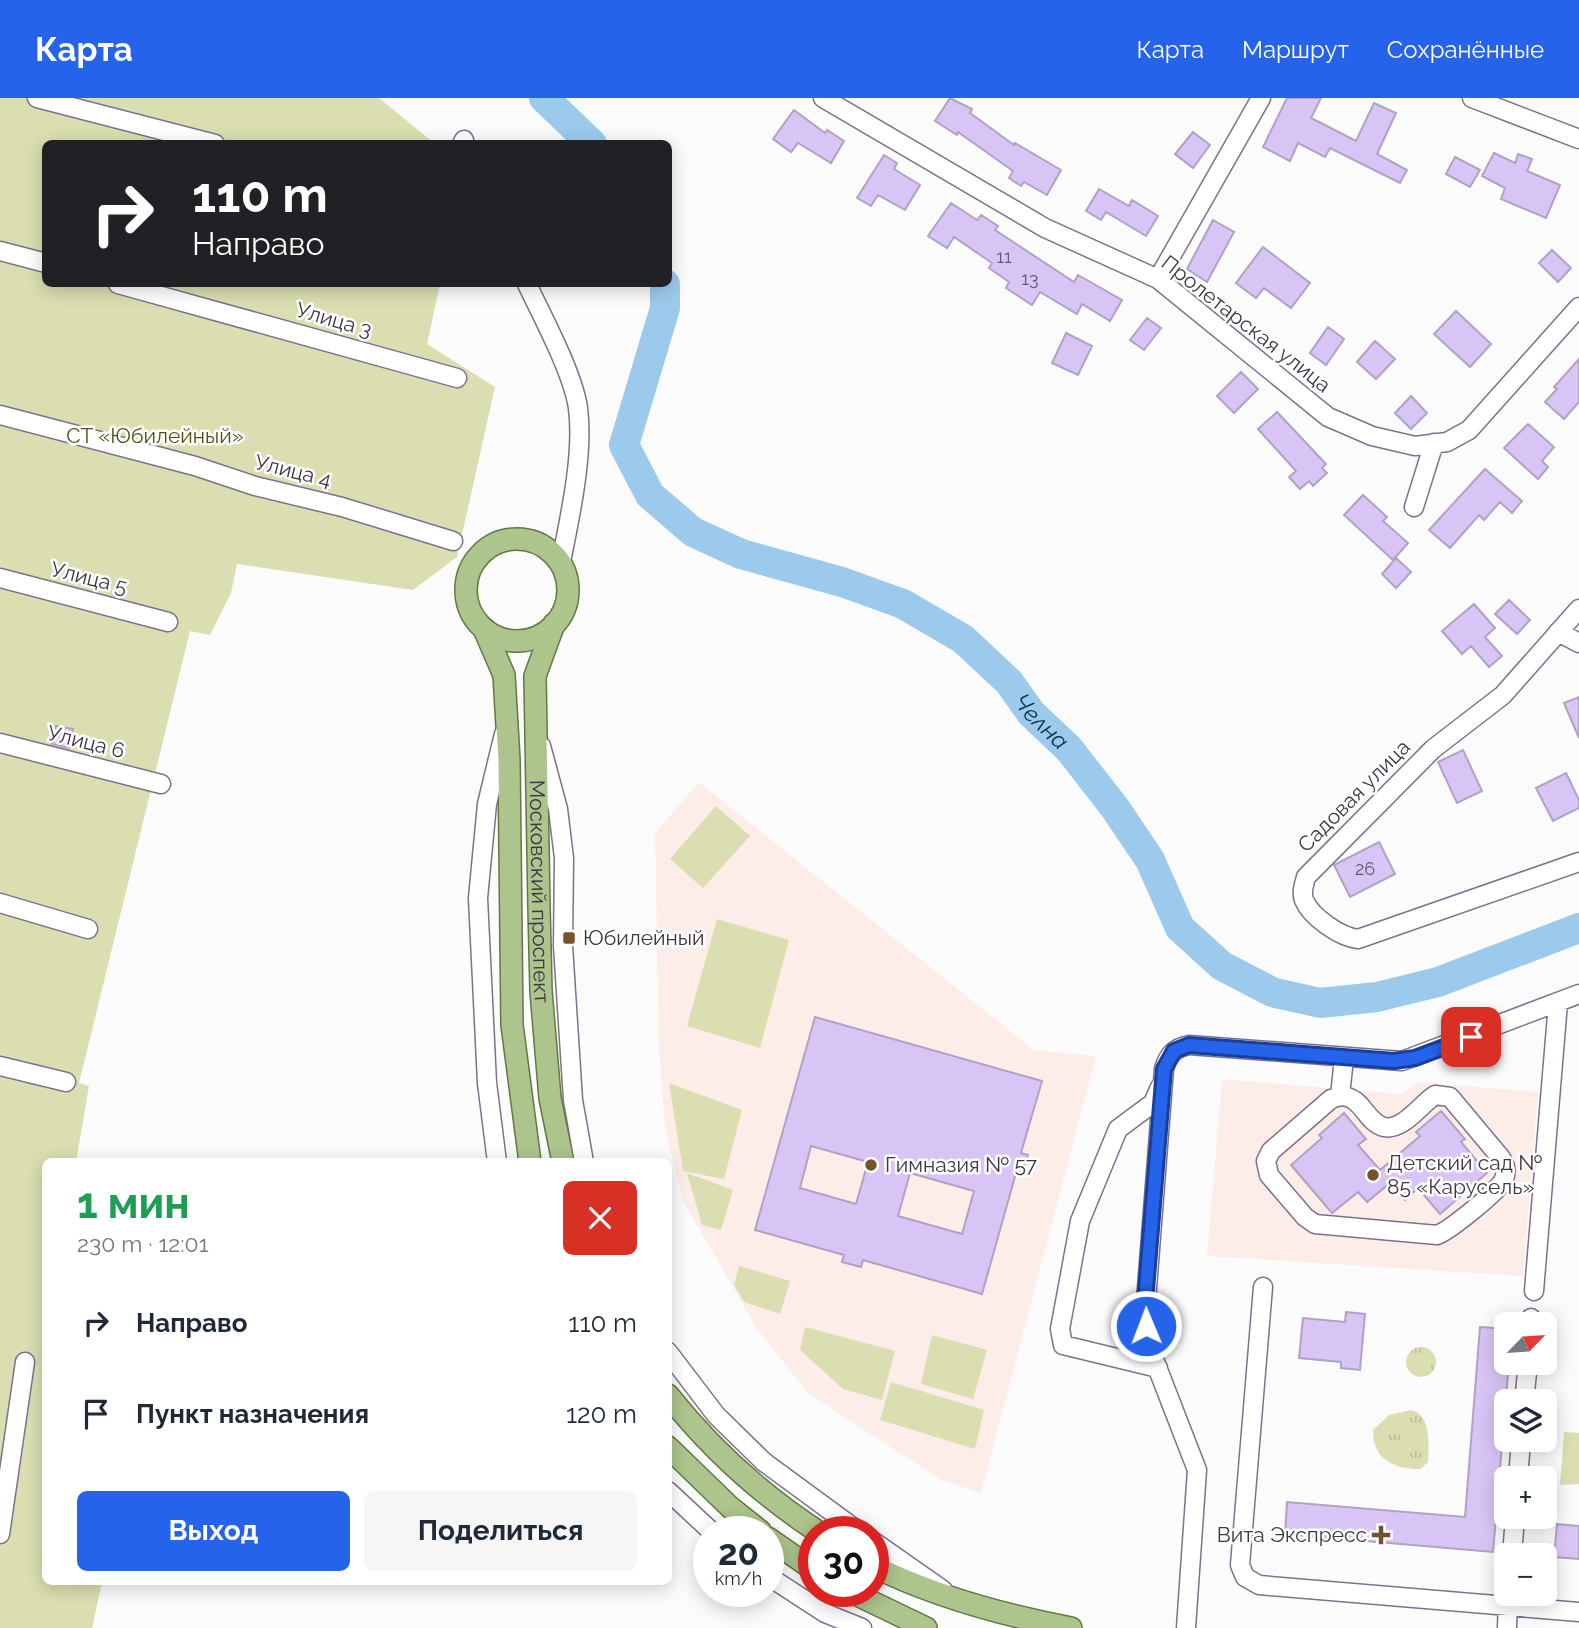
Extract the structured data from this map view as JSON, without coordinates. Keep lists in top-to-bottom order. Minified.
{"streets":{"main road":["Московский проспект"],"street":["Улица 3","Пролетарская улица","Улица 4","Улица 5","Улица 6","Садовая улица"]},"water":["Челна"],"parks":["СТ «Юбилейный»"],"places":{"transit":["Юбилейный"],"other":["Гимназия № 57","Детский сад № 85 «Карусель»"],"health":["Вита Экспресс"]},"house_numbers":["11","13","26"],"north":"top right","page":{"header":"Карта","nav":["Карта","Маршрут","Сохранённые"],"turn":["110 m","Направо"],"heading":["1 мин","230 m · 12:01"],"list":[{"name":"Направо","value":"110 m"},{"name":"Пункт назначения","value":"120 m"}],"map_buttons":["+","−"],"buttons":["Выход","Поделиться"],"speed":"20 km/h","limit":"30"}}
